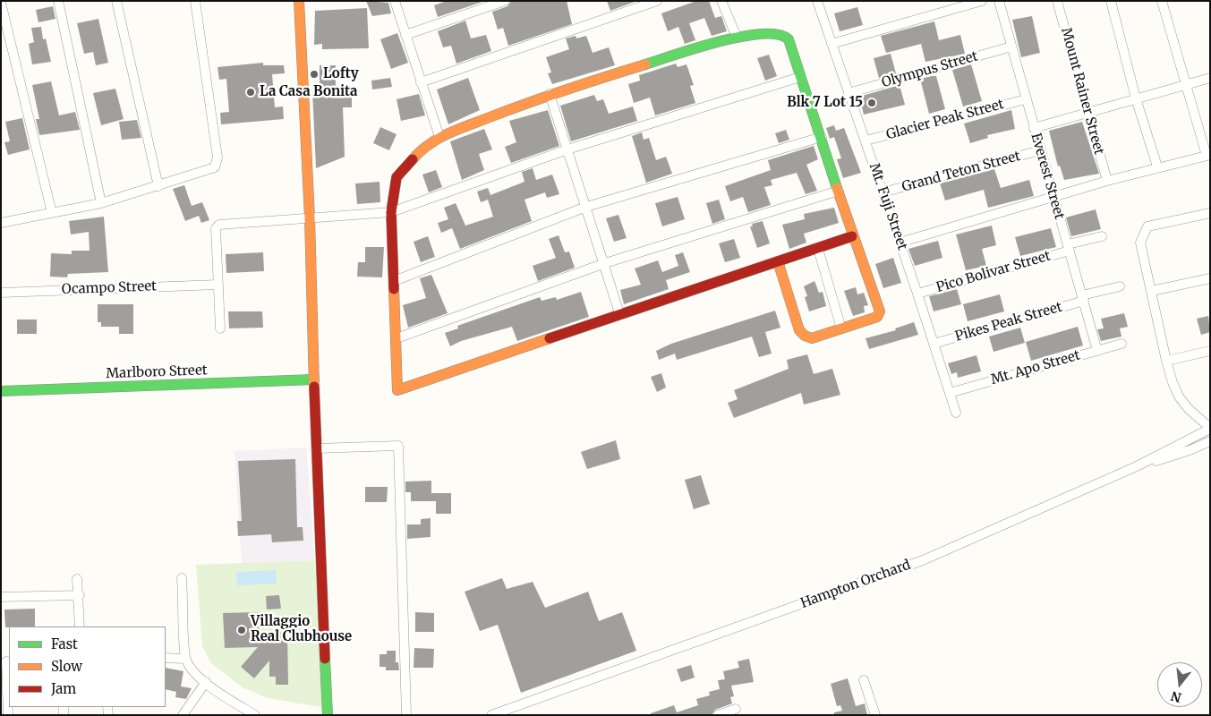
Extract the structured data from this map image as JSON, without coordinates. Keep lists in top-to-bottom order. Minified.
{"streets":{"street":["Olympus Street","Mount Rainer Street","Glacier Peak Street","Grand Teton Street","Everest Street","Mt. Fuji Street","Pico Bolivar Street","Ocampo Street","Pikes Peak Street","Mt. Apo Street","Marlboro Street","Hampton Orchard"]},"crossings":[["Olympus Street","Everest Street"],["Olympus Street","Mt. Fuji Street"],["Glacier Peak Street","Everest Street"],["Glacier Peak Street","Mt. Fuji Street"],["Grand Teton Street","Everest Street"],["Grand Teton Street","Mt. Fuji Street"],["Everest Street","Pico Bolivar Street"],["Everest Street","Pikes Peak Street"],["Everest Street","Mt. Apo Street"],["Mt. Fuji Street","Pico Bolivar Street"],["Mt. Fuji Street","Pikes Peak Street"],["Mt. Fuji Street","Mt. Apo Street"]],"places":["Lofty","La Casa Bonita","Blk 7 Lot 15","Villaggio Real Clubhouse"],"legend":["Fast","Slow","Jam"],"north":"bottom"}
